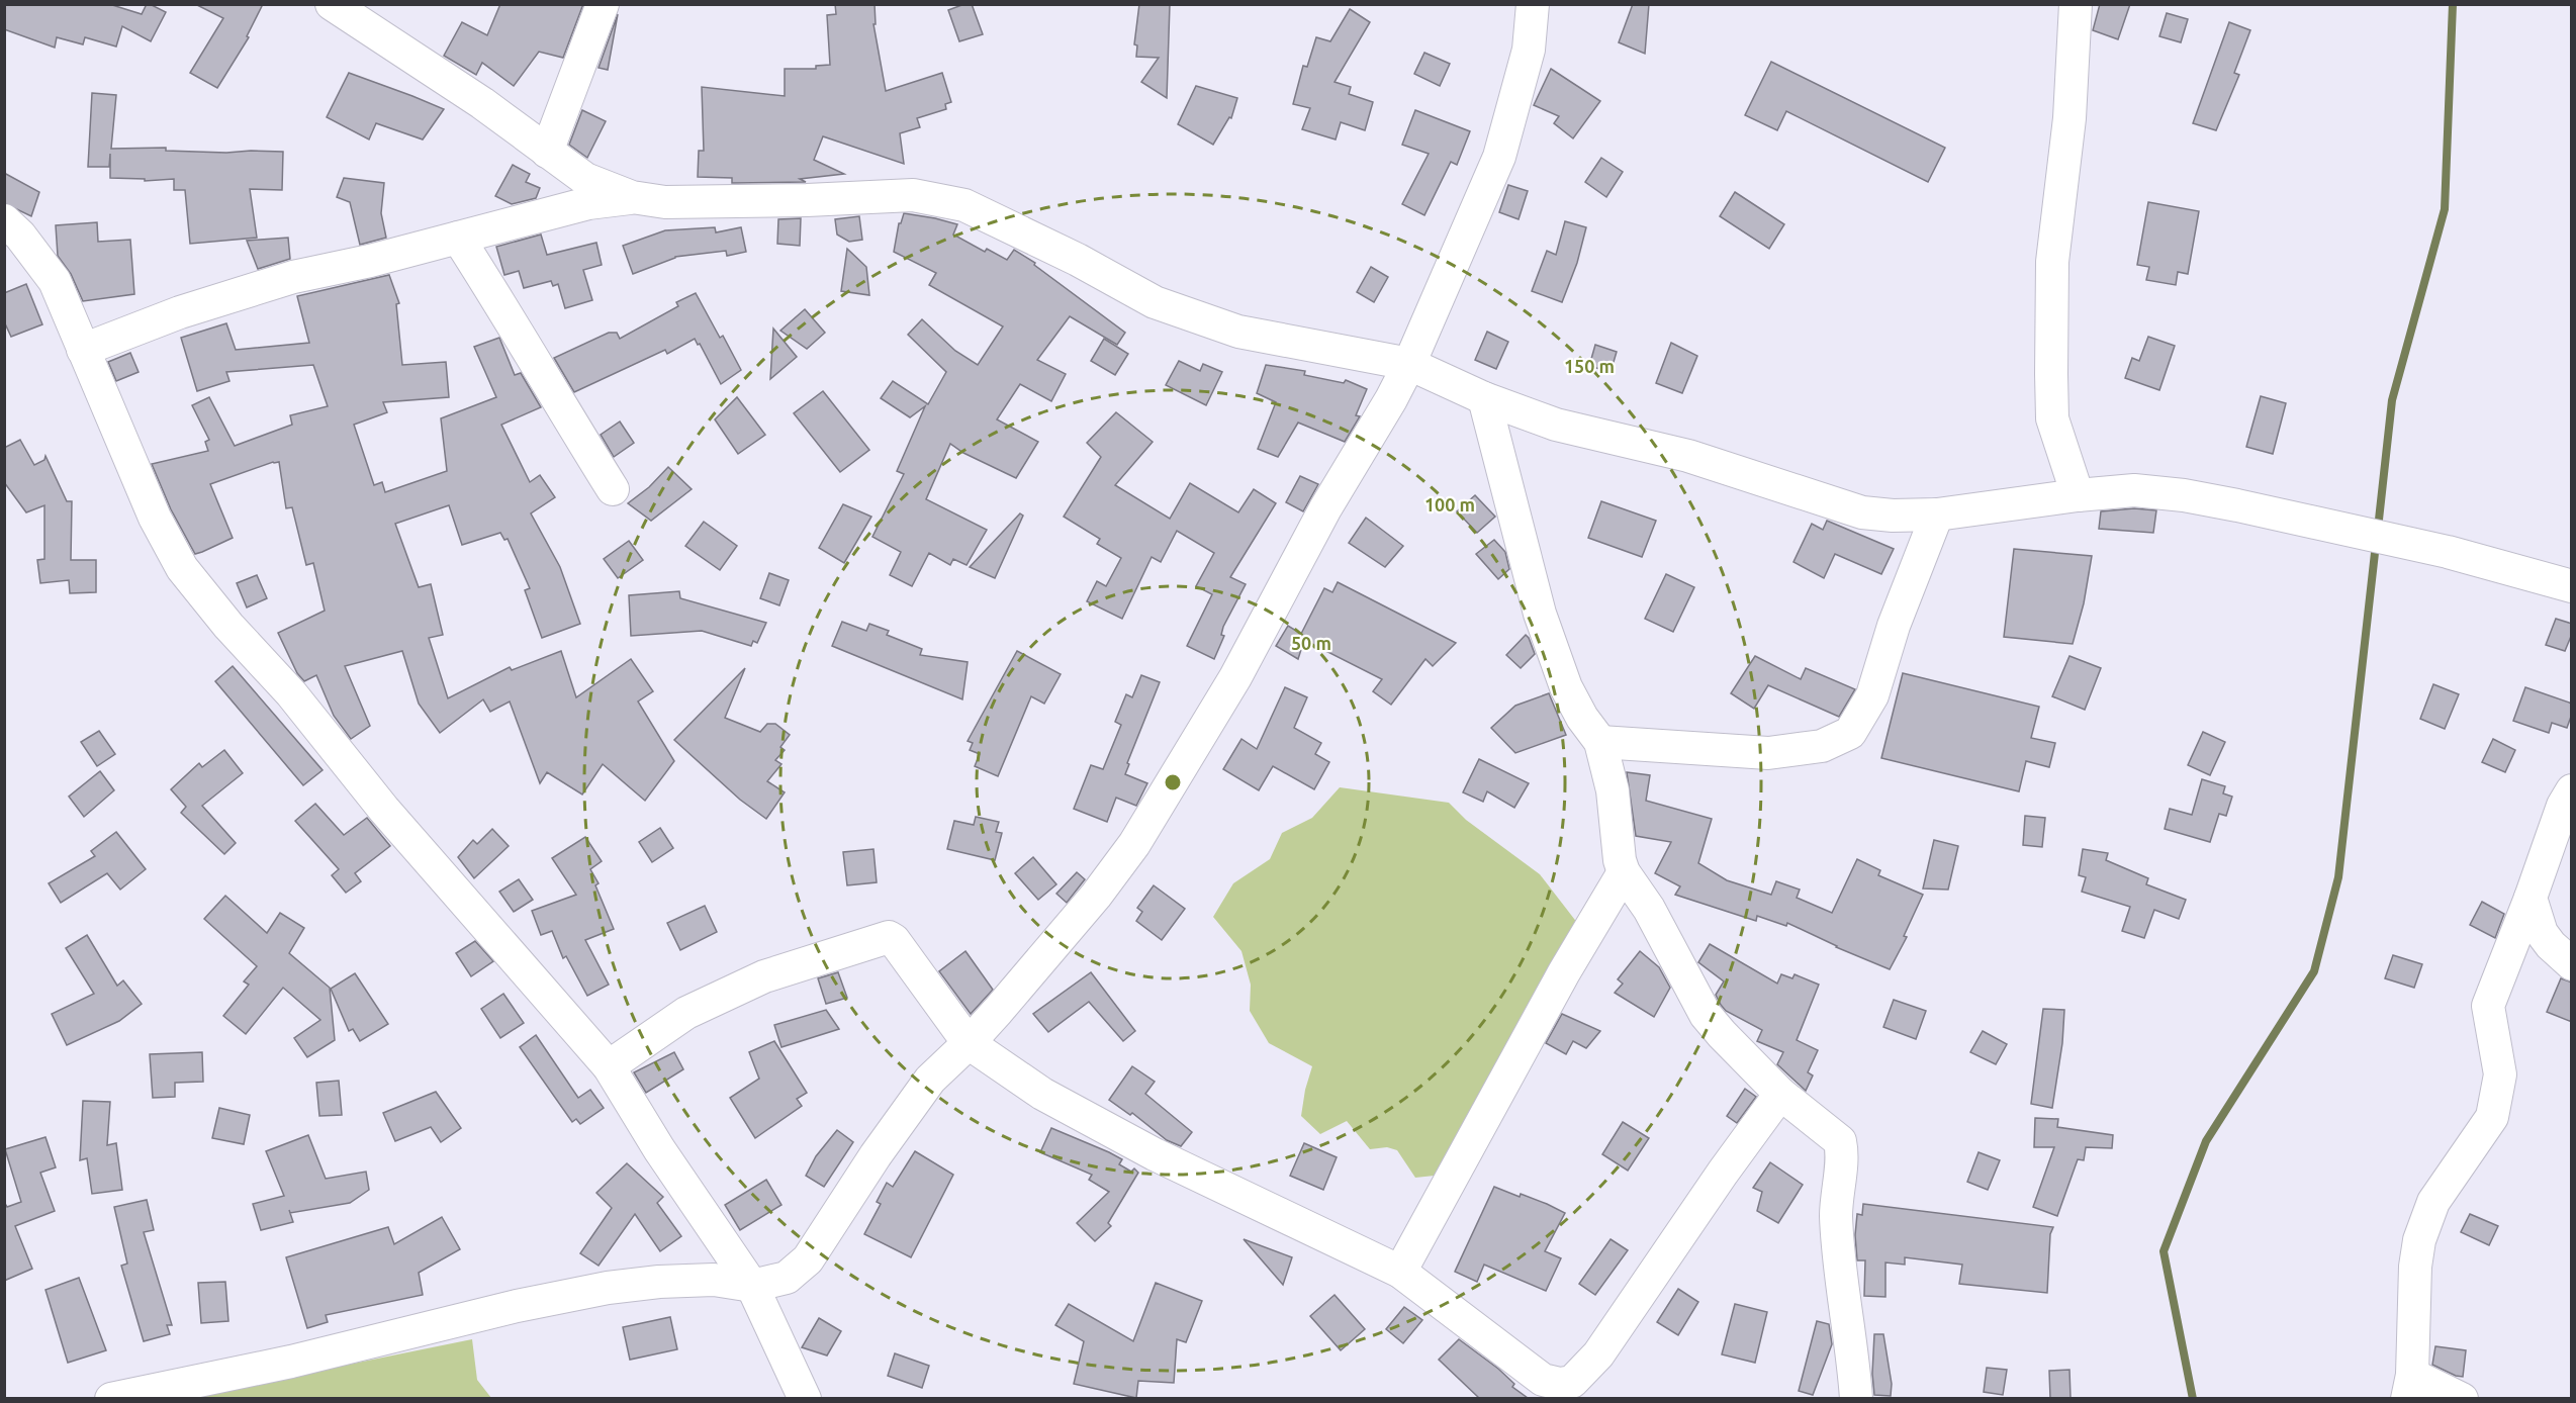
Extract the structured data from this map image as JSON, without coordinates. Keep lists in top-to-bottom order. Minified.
{"rings":["150 m","100 m","50 m"]}
